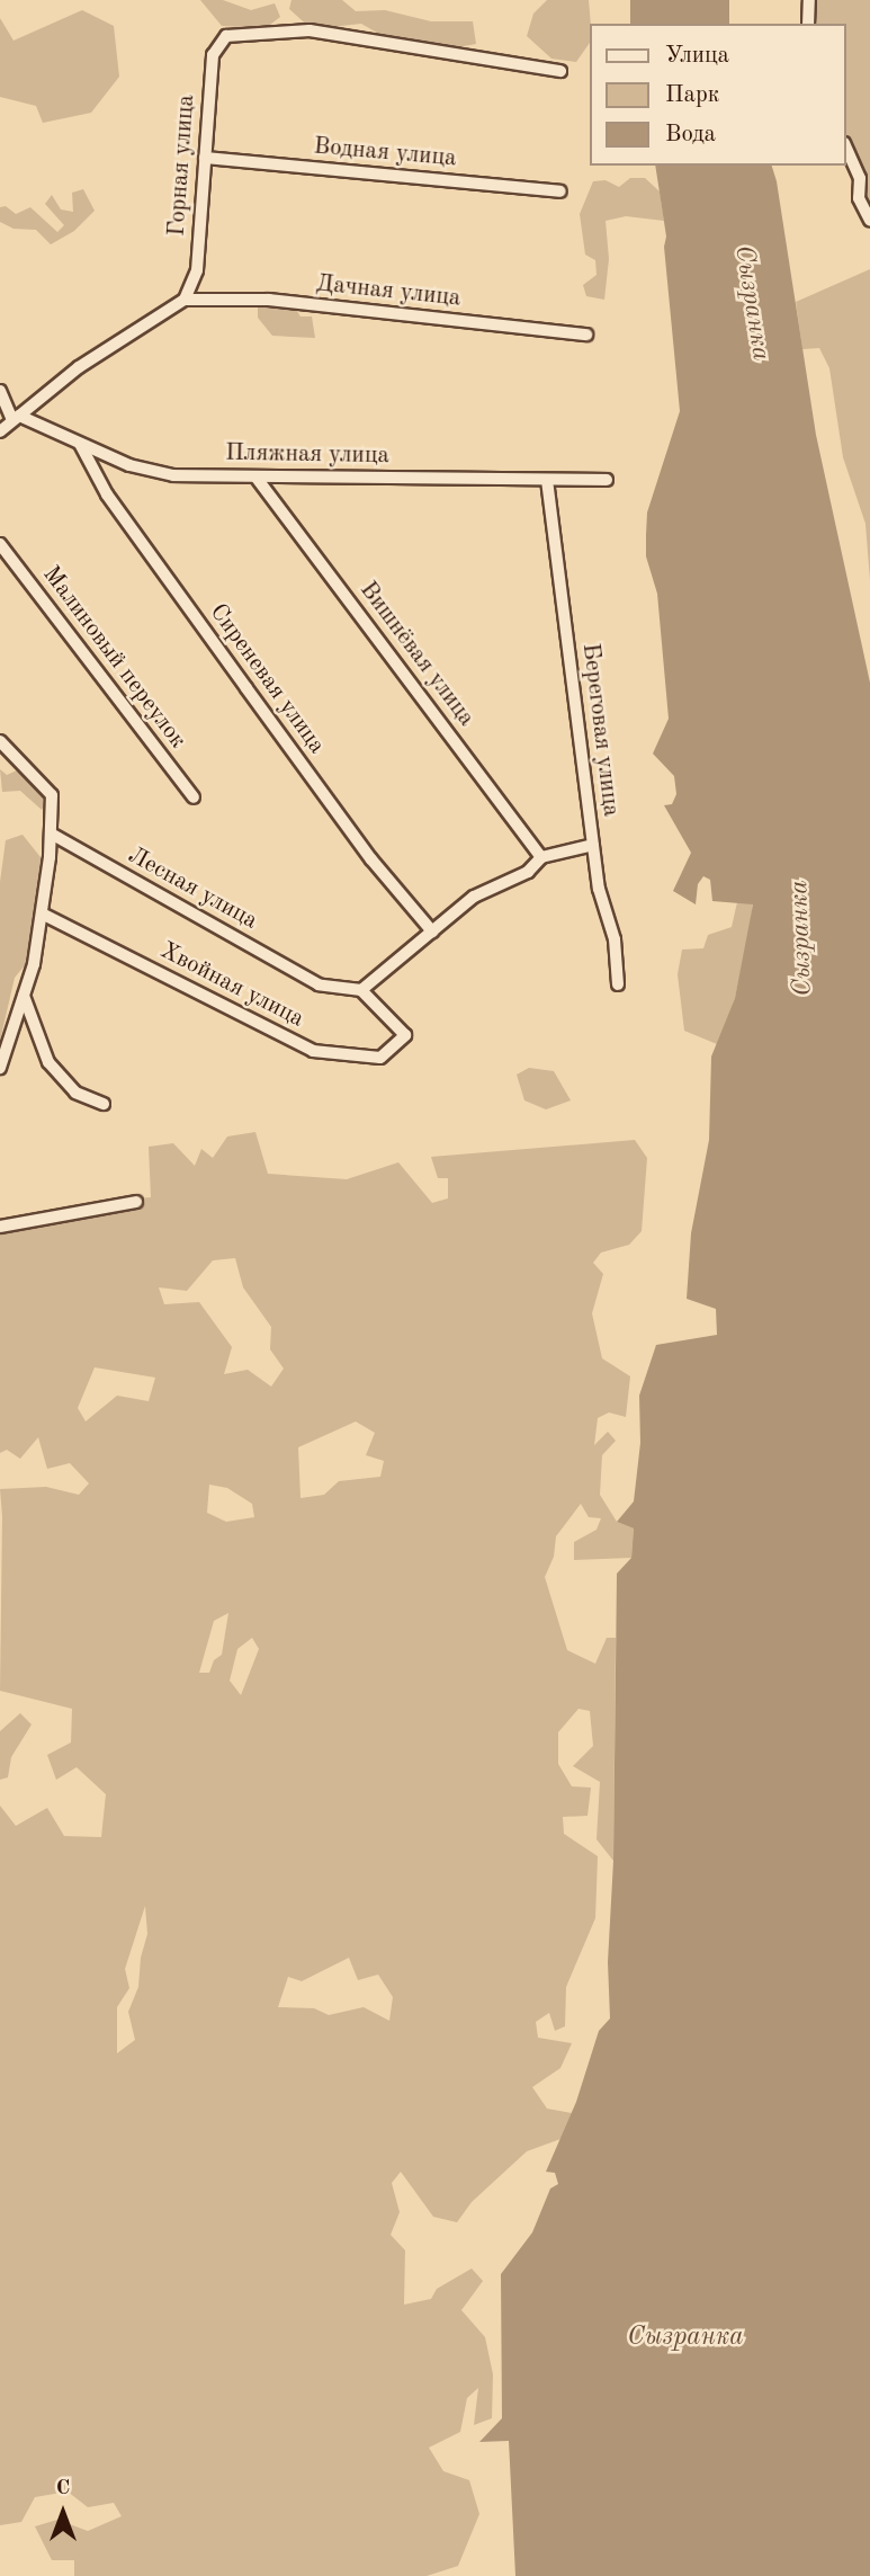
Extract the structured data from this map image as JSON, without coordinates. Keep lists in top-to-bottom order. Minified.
{"streets":{"street":["Водная улица","Горная улица","Дачная улица","Пляжная улица","Вишнёвая улица","Малиновый переулок","Сиреневая улица","Береговая улица","Лесная улица","Хвойная улица"]},"crossings":[["Водная улица","Горная улица"],["Горная улица","Дачная улица"],["Пляжная улица","Вишнёвая улица"],["Пляжная улица","Сиреневая улица"],["Пляжная улица","Береговая улица"],["Лесная улица","Хвойная улица"]],"water":["Сызранка"],"legend":["Улица","Парк","Вода"],"north":"top"}
